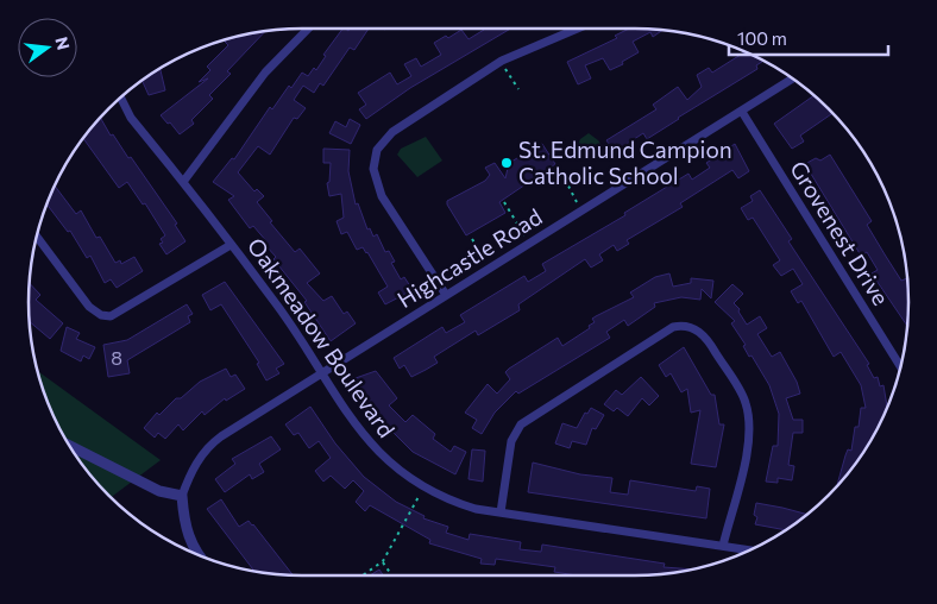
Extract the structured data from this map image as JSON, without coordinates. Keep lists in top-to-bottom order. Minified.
{"streets":{"street":["Grovenest Drive","Highcastle Road","Oakmeadow Boulevard"]},"crossings":[["Grovenest Drive","Highcastle Road"],["Highcastle Road","Oakmeadow Boulevard"]],"places":["St. Edmund Campion Catholic School"],"house_numbers":["8"],"scale_bar":"100 m","north":"right"}
